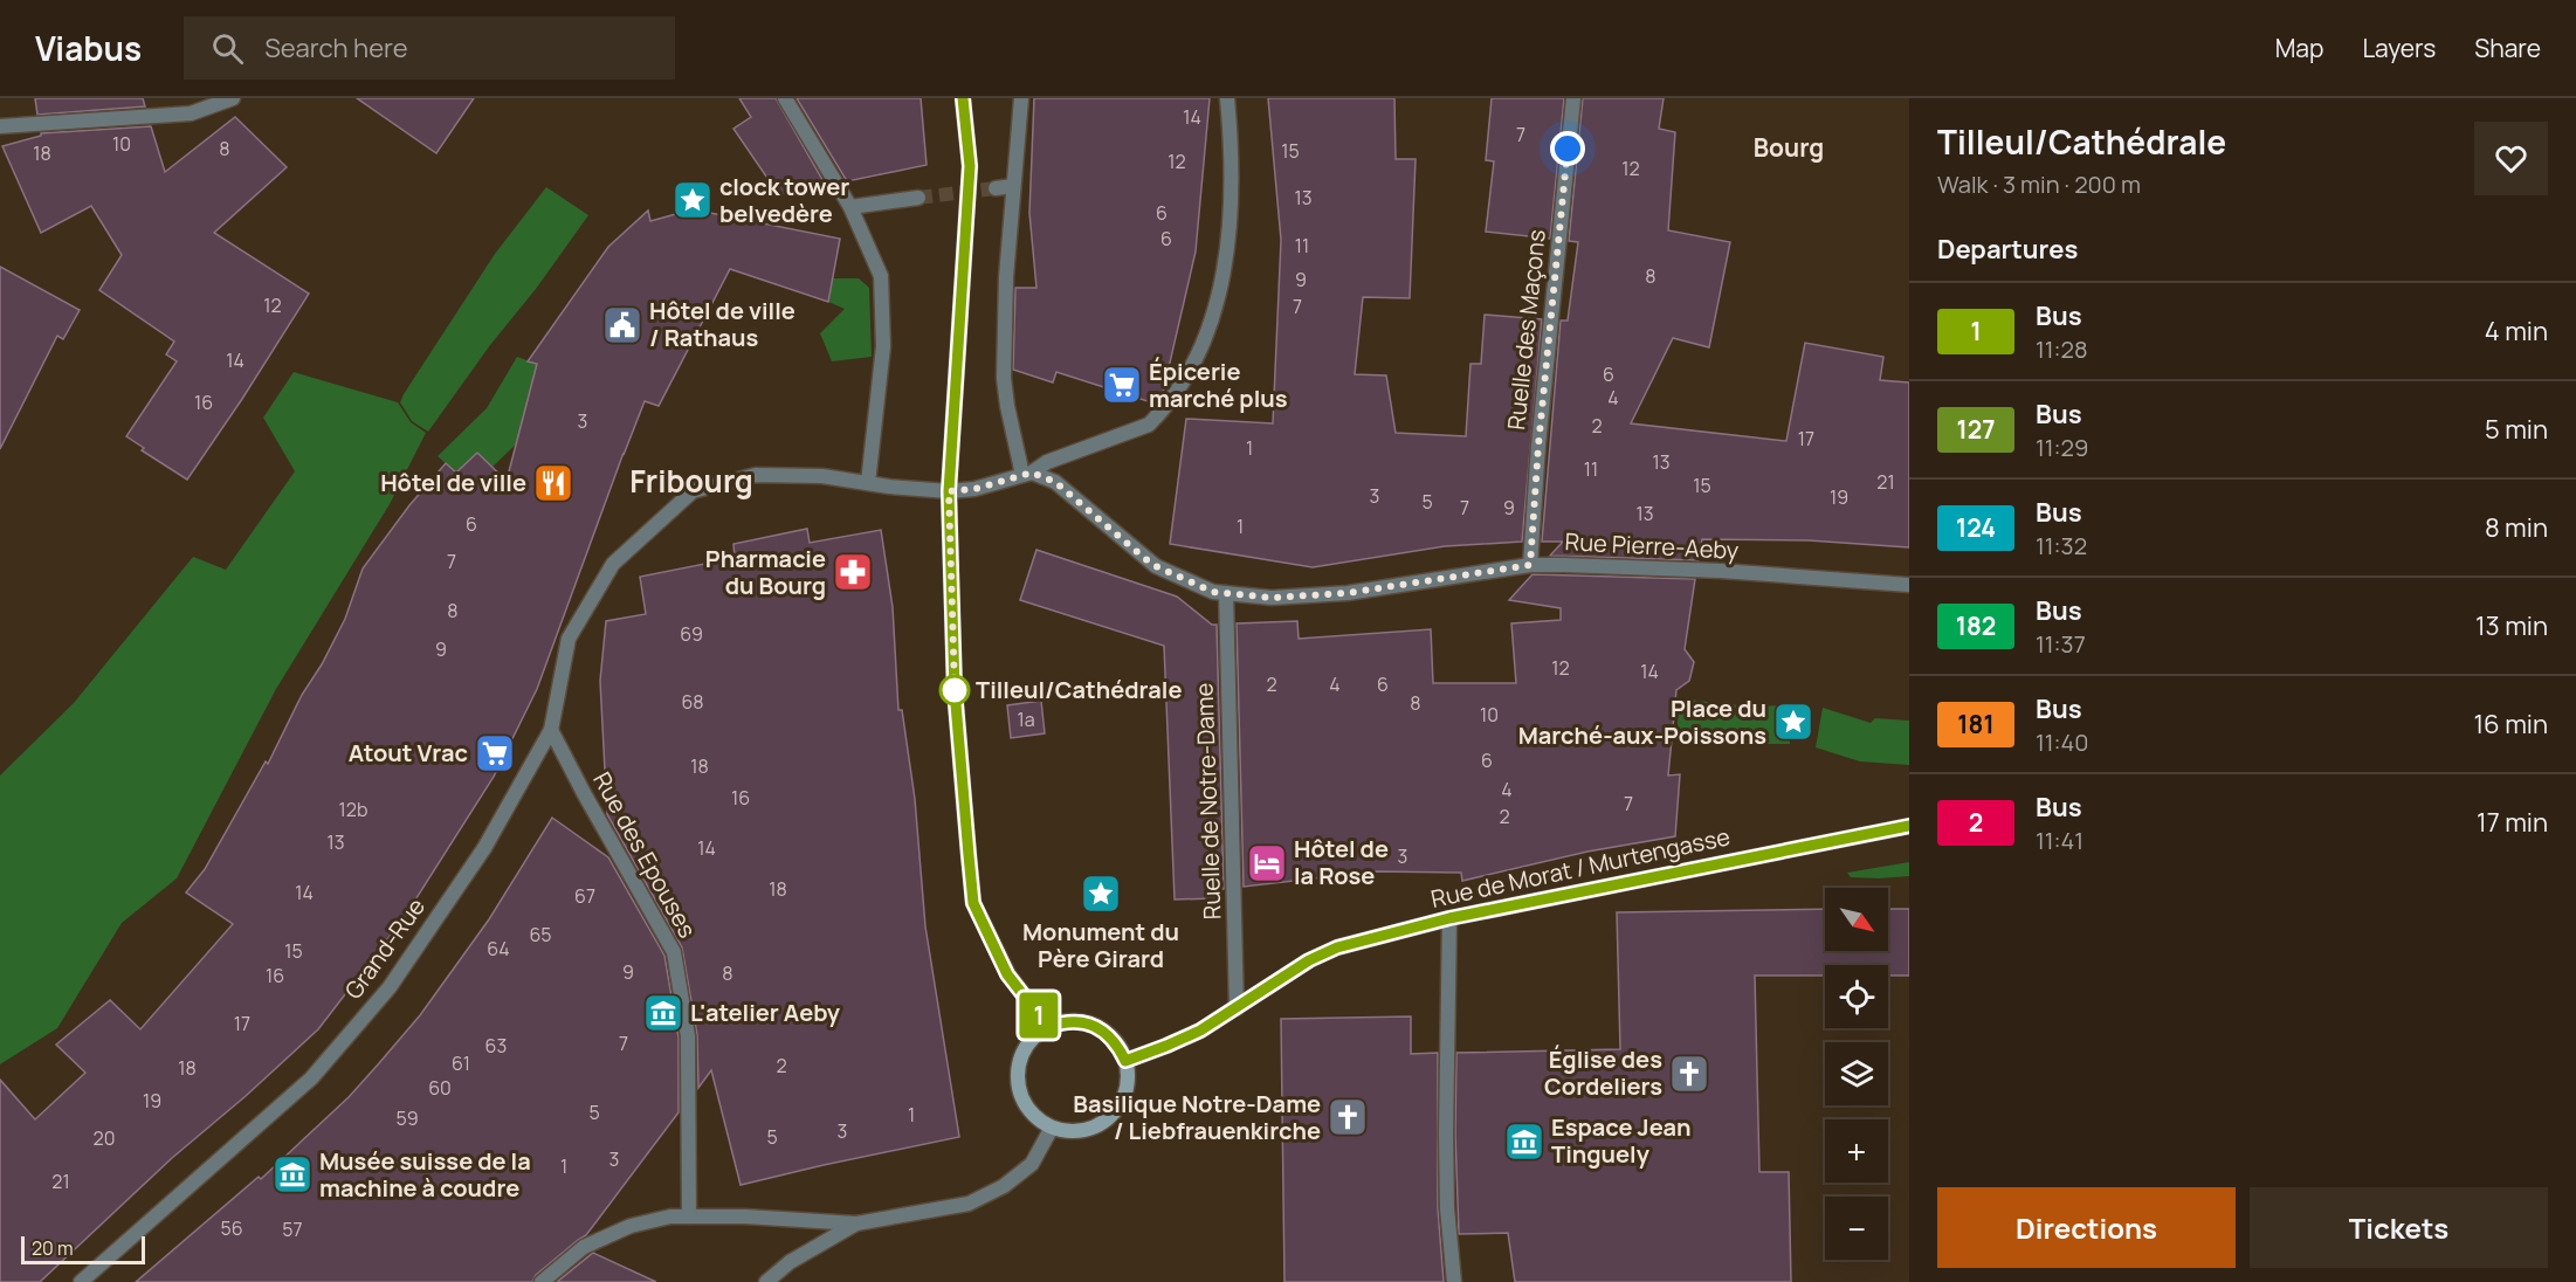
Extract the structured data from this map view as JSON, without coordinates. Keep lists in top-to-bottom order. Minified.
{"streets":{"main road":["Rue de Morat / Murtengasse"],"street":["Ruelle des Maçons","Rue Pierre-Aeby","Ruelle de Notre-Dame","Rue des Epouses","Grand-Rue"]},"crossings":[["Ruelle des Maçons","Rue Pierre-Aeby"],["Rue Pierre-Aeby","Ruelle de Notre-Dame"],["Rue Pierre-Aeby","Grand-Rue"],["Ruelle de Notre-Dame","Rue de Morat / Murtengasse"],["Rue des Epouses","Grand-Rue"]],"districts":["Bourg","Fribourg"],"places":{"place":["clock tower belvedère","Place du Marché-aux-Poissons","Monument du Père Girard"],"public building":["Hôtel de ville / Rathaus"],"supermarket":["Épicerie marché plus","Atout Vrac"],"restaurant":["Hôtel de ville"],"pharmacy":["Pharmacie du Bourg"],"other":["Tilleul/Cathédrale"],"hotel":["Hôtel de la Rose"],"museum":["L'atelier Aeby","Espace Jean Tinguely","Musée suisse de la machine à coudre"],"church":["Église des Cordeliers","Basilique Notre-Dame / Liebfrauenkirche"]},"lines":["bus line 1"],"house_numbers":["14","7","10","8","15","18","12","12","13","6","6","11","8","9","12","7","14","6","4","16","3","2","17","1","13","11","21","15","3","19","5","7","9","13","6","1","7","8","69","9","12","14","2","4","6","68","8","10","1a","6","18","4","16","7","12b","2","13","14","3","18","14","67","65","64","15","9","8","16","17","7","63","61","2","18","60","19","5","1","59","3","5","20","3","1","21","56","57"],"scale_bar":"20 m","north":"bottom right","page":{"header":"Viabus","search":"Search here","nav":["Map","Layers","Share"],"on_map":"1","heading":[["Tilleul/Cathédrale","Walk · 3 min · 200 m"],"Departures"],"list":[{"mark":"1","name":"Bus","note":"11:28","value":"4 min"},{"mark":"127","name":"Bus","note":"11:29","value":"5 min"},{"mark":"124","name":"Bus","note":"11:32","value":"8 min"},{"mark":"182","name":"Bus","note":"11:37","value":"13 min"},{"mark":"181","name":"Bus","note":"11:40","value":"16 min"},{"mark":"2","name":"Bus","note":"11:41","value":"17 min"}],"map_buttons":["+","−"],"buttons":["Directions","Tickets"],"scale":"20 m"}}
